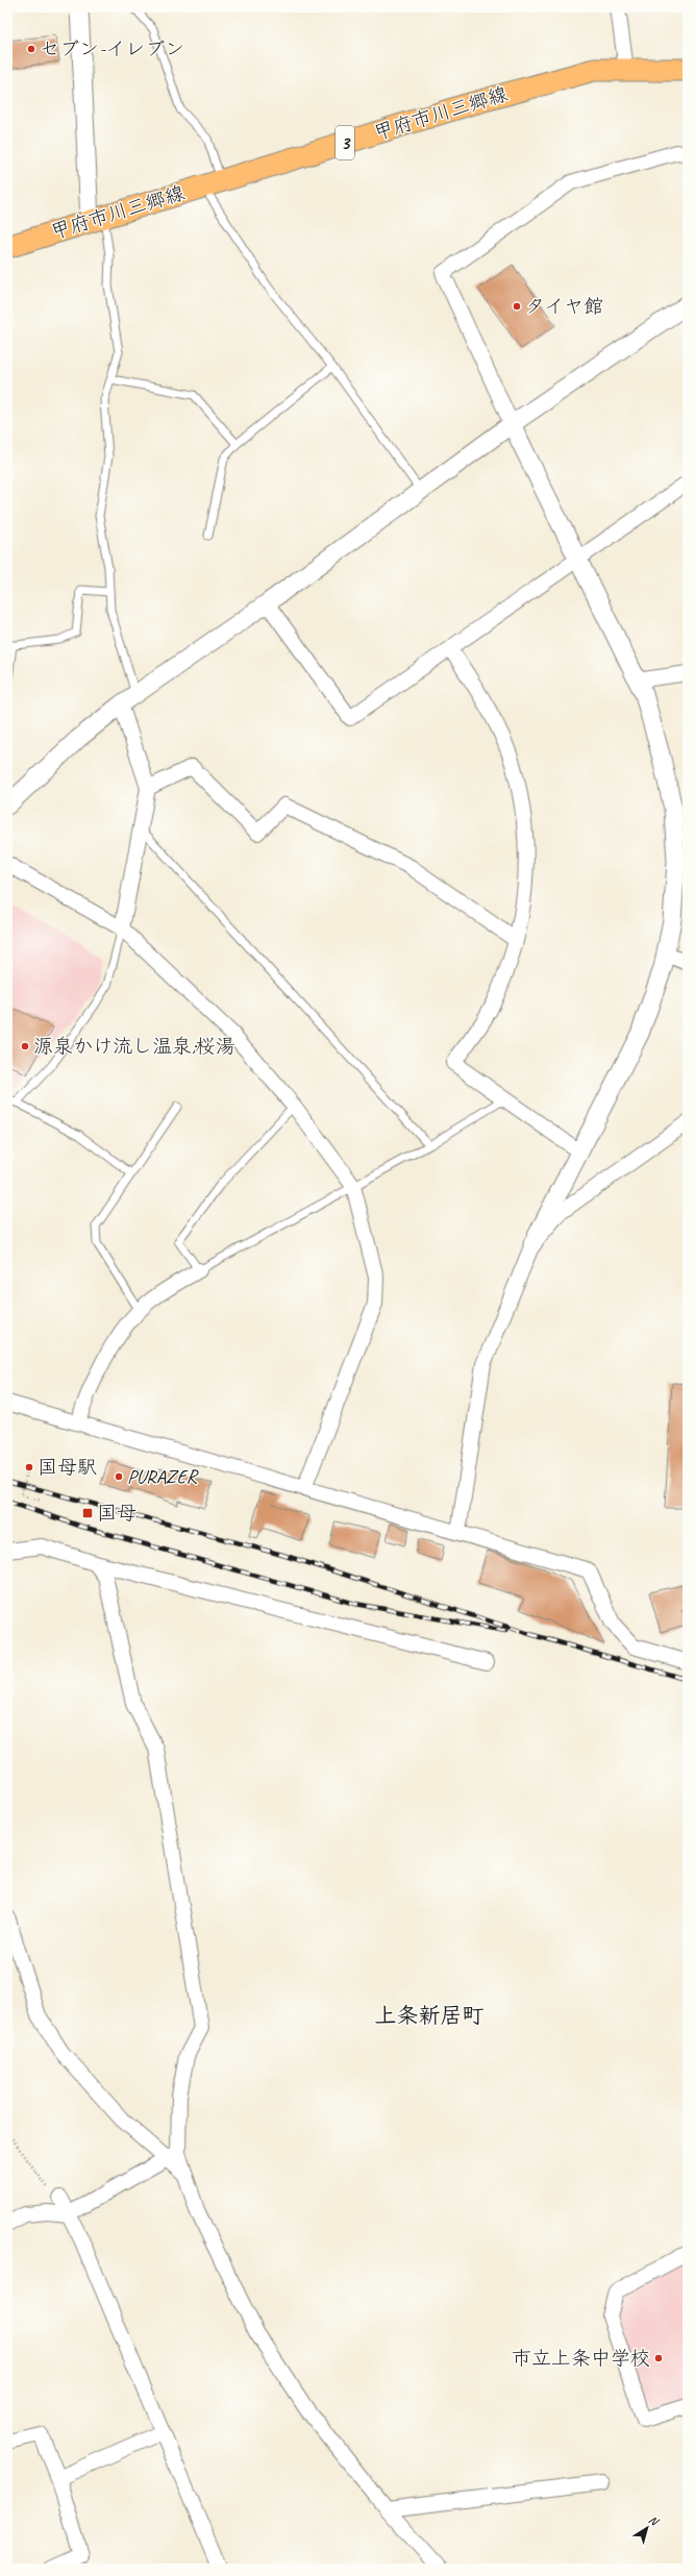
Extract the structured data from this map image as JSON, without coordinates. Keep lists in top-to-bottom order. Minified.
{"streets":{"main road":["甲府市川三郷線","3"]},"districts":["上条新居町"],"places":{"other":["セブン-イレブン","タイヤ館","源泉かけ流し温泉;桜湯","国母駅","PURAZER","市立上条中学校"],"transit":["国母"]},"north":"top right"}
